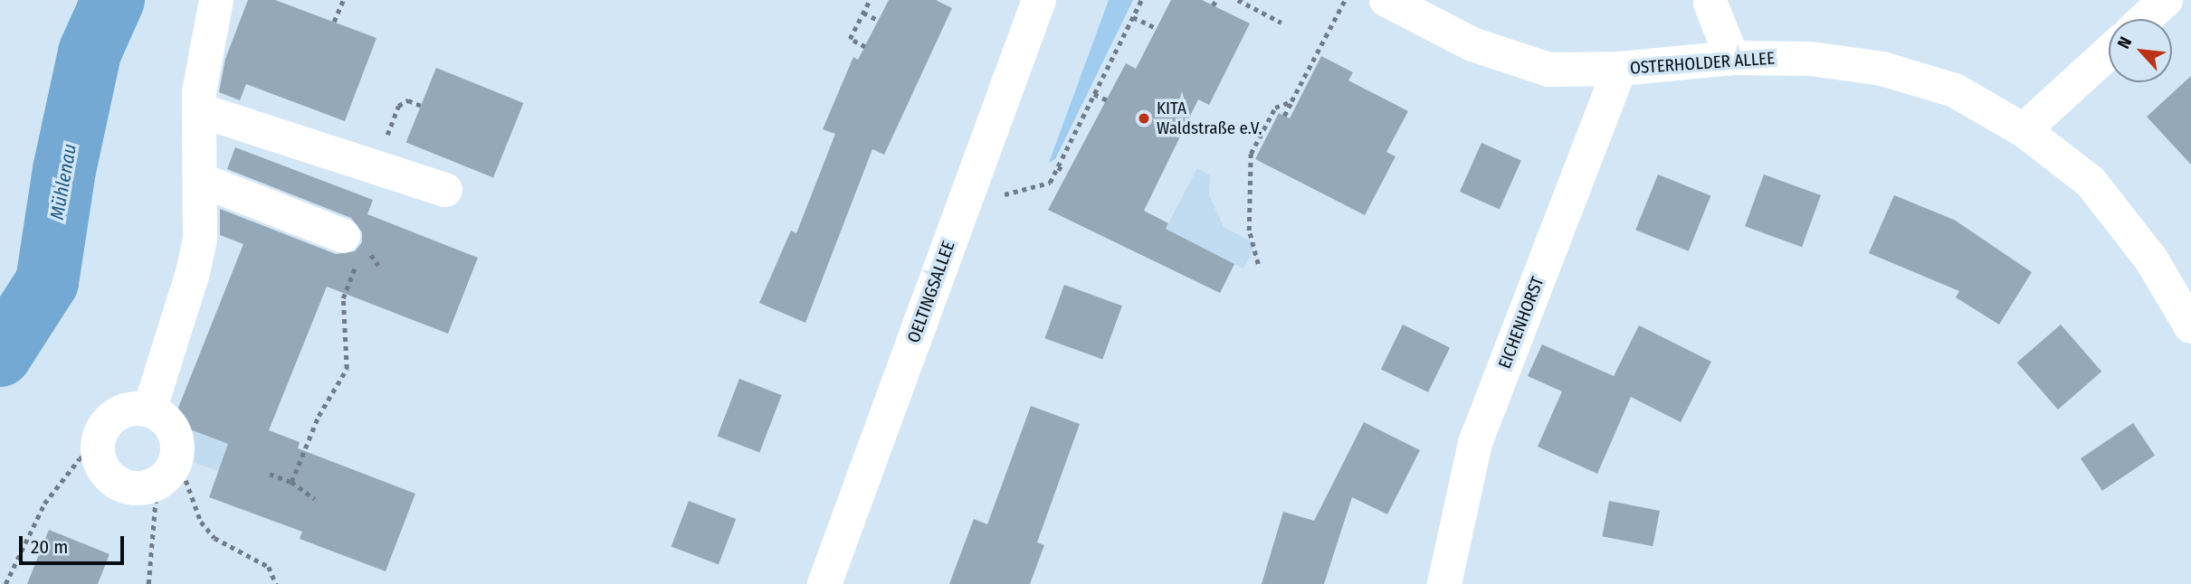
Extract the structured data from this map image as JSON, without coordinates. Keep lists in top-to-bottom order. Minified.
{"streets":{"street":["OSTERHOLDER ALLEE","OELTINGSALLEE","EICHENHORST"]},"crossings":[["OSTERHOLDER ALLEE","EICHENHORST"]],"water":["Mühlenau"],"places":["KITA Waldstraße e.V."],"scale_bar":"20 m","north":"top left"}
